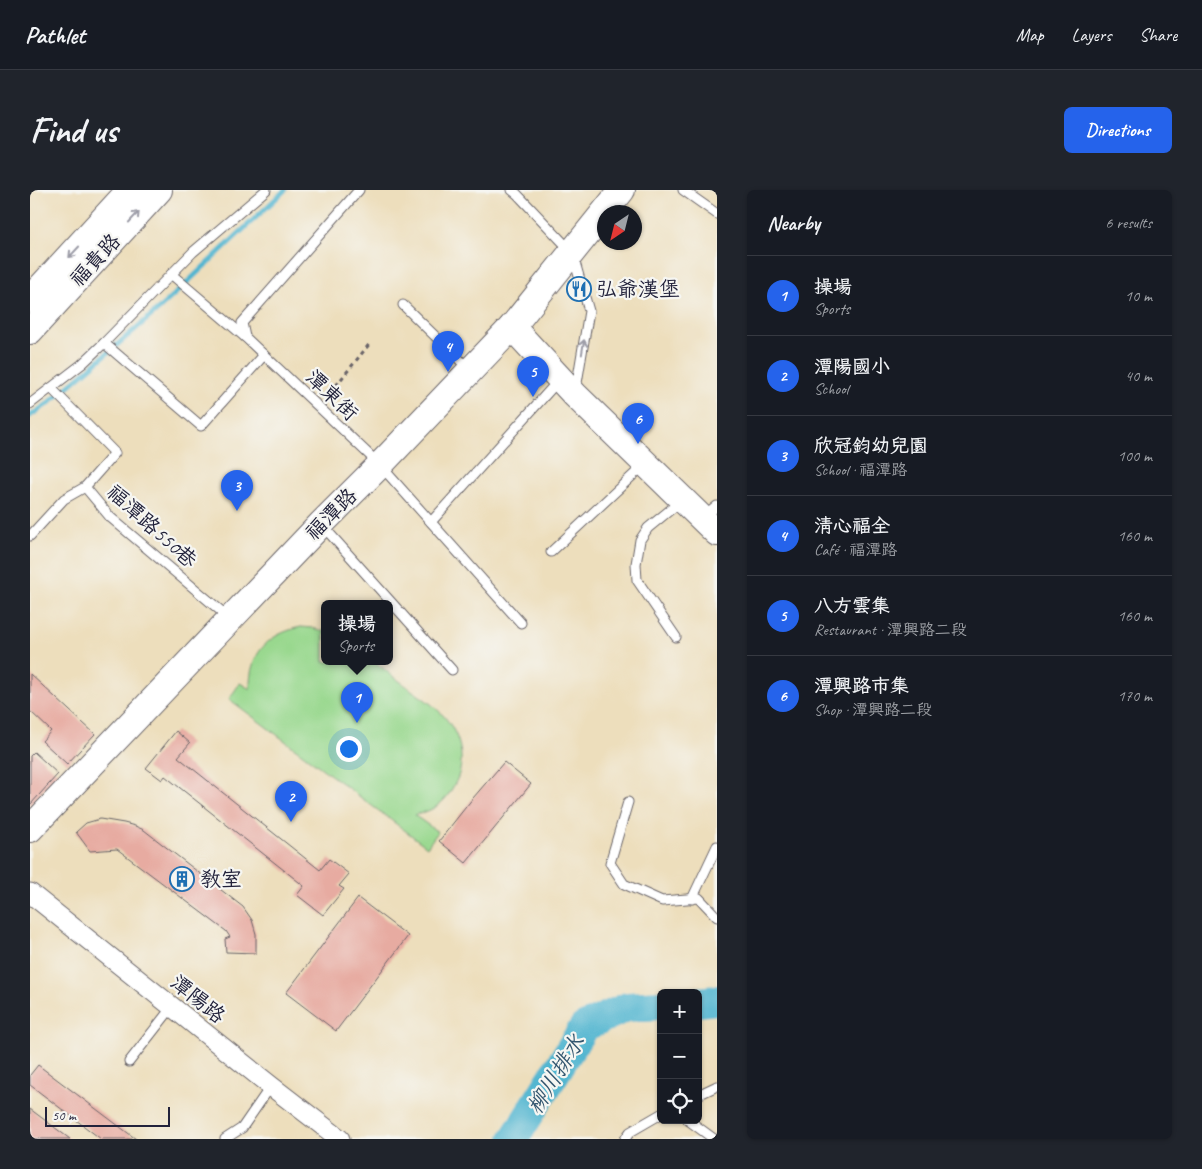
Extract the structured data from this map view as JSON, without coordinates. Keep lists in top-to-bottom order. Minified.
{"streets":{"street":["福貴路","福潭路","潭陽路"],"lane":["潭東街","福潭路550巷"]},"crossings":[["潭東街","福潭路"],["福潭路","福潭路550巷"]],"water":["柳川排水"],"places":{"restaurant":["弘爺漢堡"],"building":["教室"]},"scale_bar":"50 m","north":"bottom left","page":{"header":"Pathlet","nav":["Map","Layers","Share"],"buttons":"Directions","title":"Find us","heading":["Nearby","6 results"],"list":[{"mark":"1","name":"操場","note":"Sports","value":"10 m"},{"mark":"2","name":"潭陽國小","note":"School","value":"40 m"},{"mark":"3","name":"欣冠鈞幼兒園","note":"School · 福潭路","value":"100 m"},{"mark":"4","name":"清心福全","note":"Café · 福潭路","value":"160 m"},{"mark":"5","name":"八方雲集","note":"Restaurant · 潭興路二段","value":"160 m"},{"mark":"6","name":"潭興路市集","note":"Shop · 潭興路二段","value":"170 m"}],"pins":["4","5","6","3","1","2"],"popup":["操場","Sports"],"map_buttons":["+","−"],"scale":"50 m"}}
